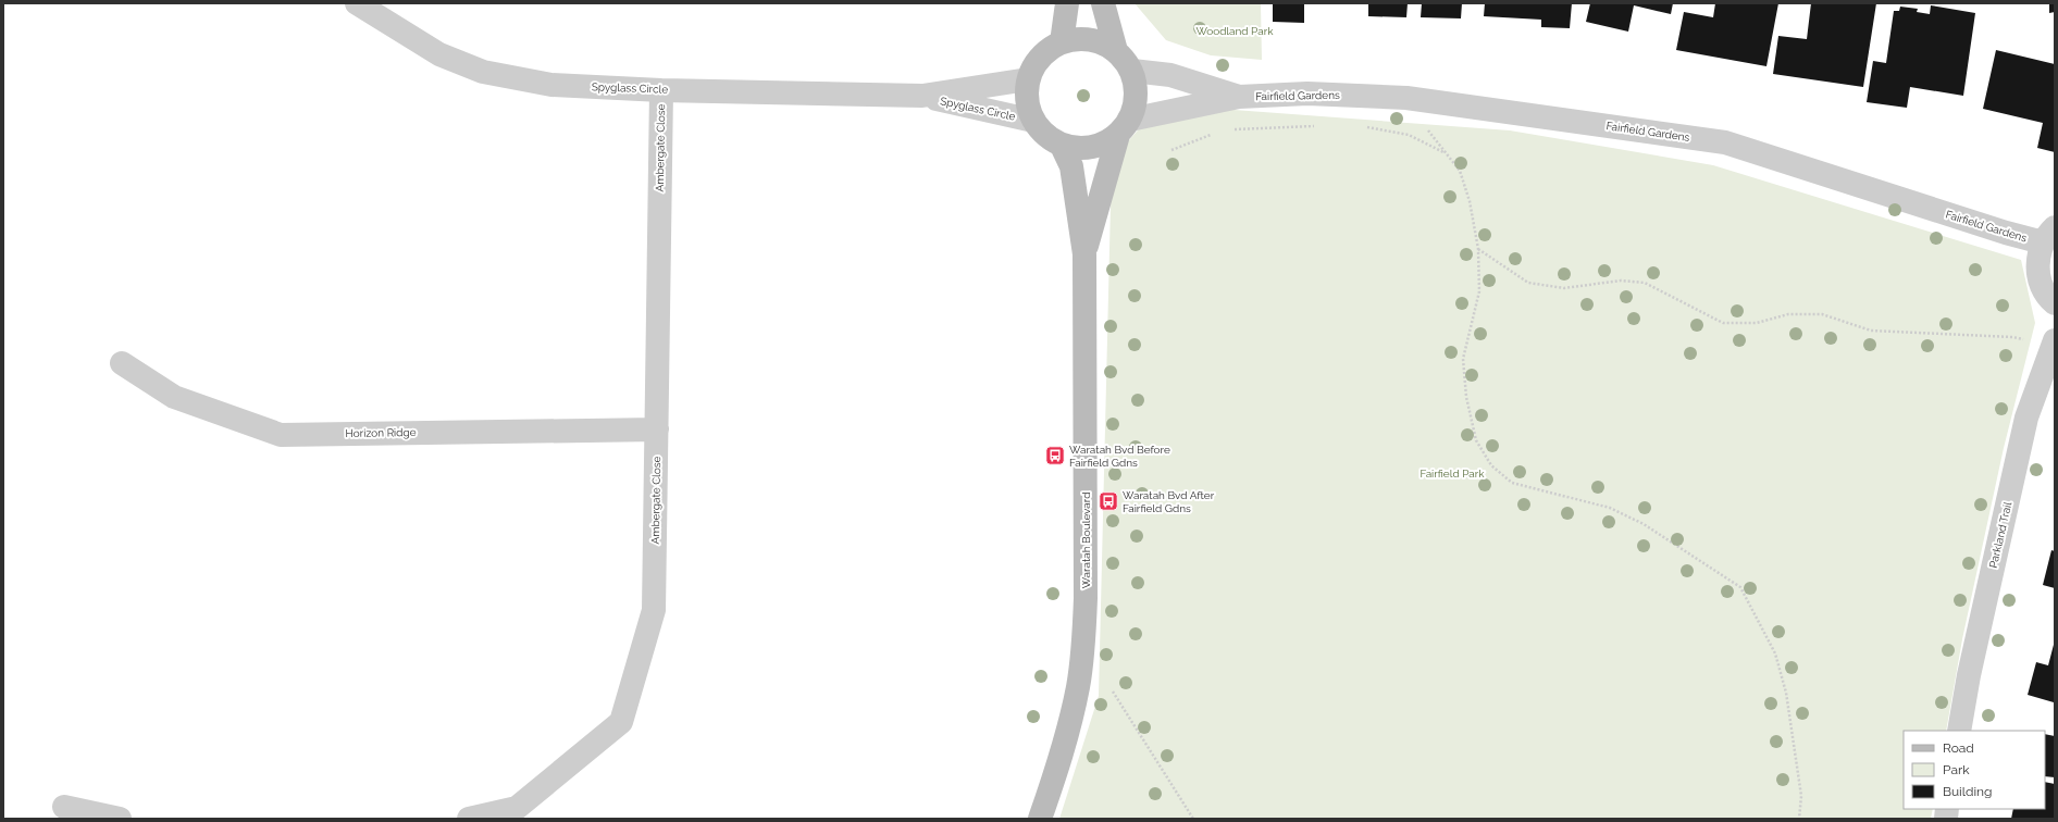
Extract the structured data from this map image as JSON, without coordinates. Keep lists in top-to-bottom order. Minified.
{"streets":{"street":["Spyglass Circle","Fairfield Gardens","Ambergate Close","Horizon Ridge","Parkland Trail","Waratah Boulevard"]},"crossings":[["Spyglass Circle","Fairfield Gardens"],["Spyglass Circle","Ambergate Close"],["Spyglass Circle","Waratah Boulevard"],["Fairfield Gardens","Waratah Boulevard"],["Ambergate Close","Horizon Ridge"]],"parks":["Woodland Park","Fairfield Park"],"places":{"bus stop":["Waratah Bvd Before Fairfield Gdns","Waratah Bvd After Fairfield Gdns"]},"legend":["Road","Park","Building"]}
